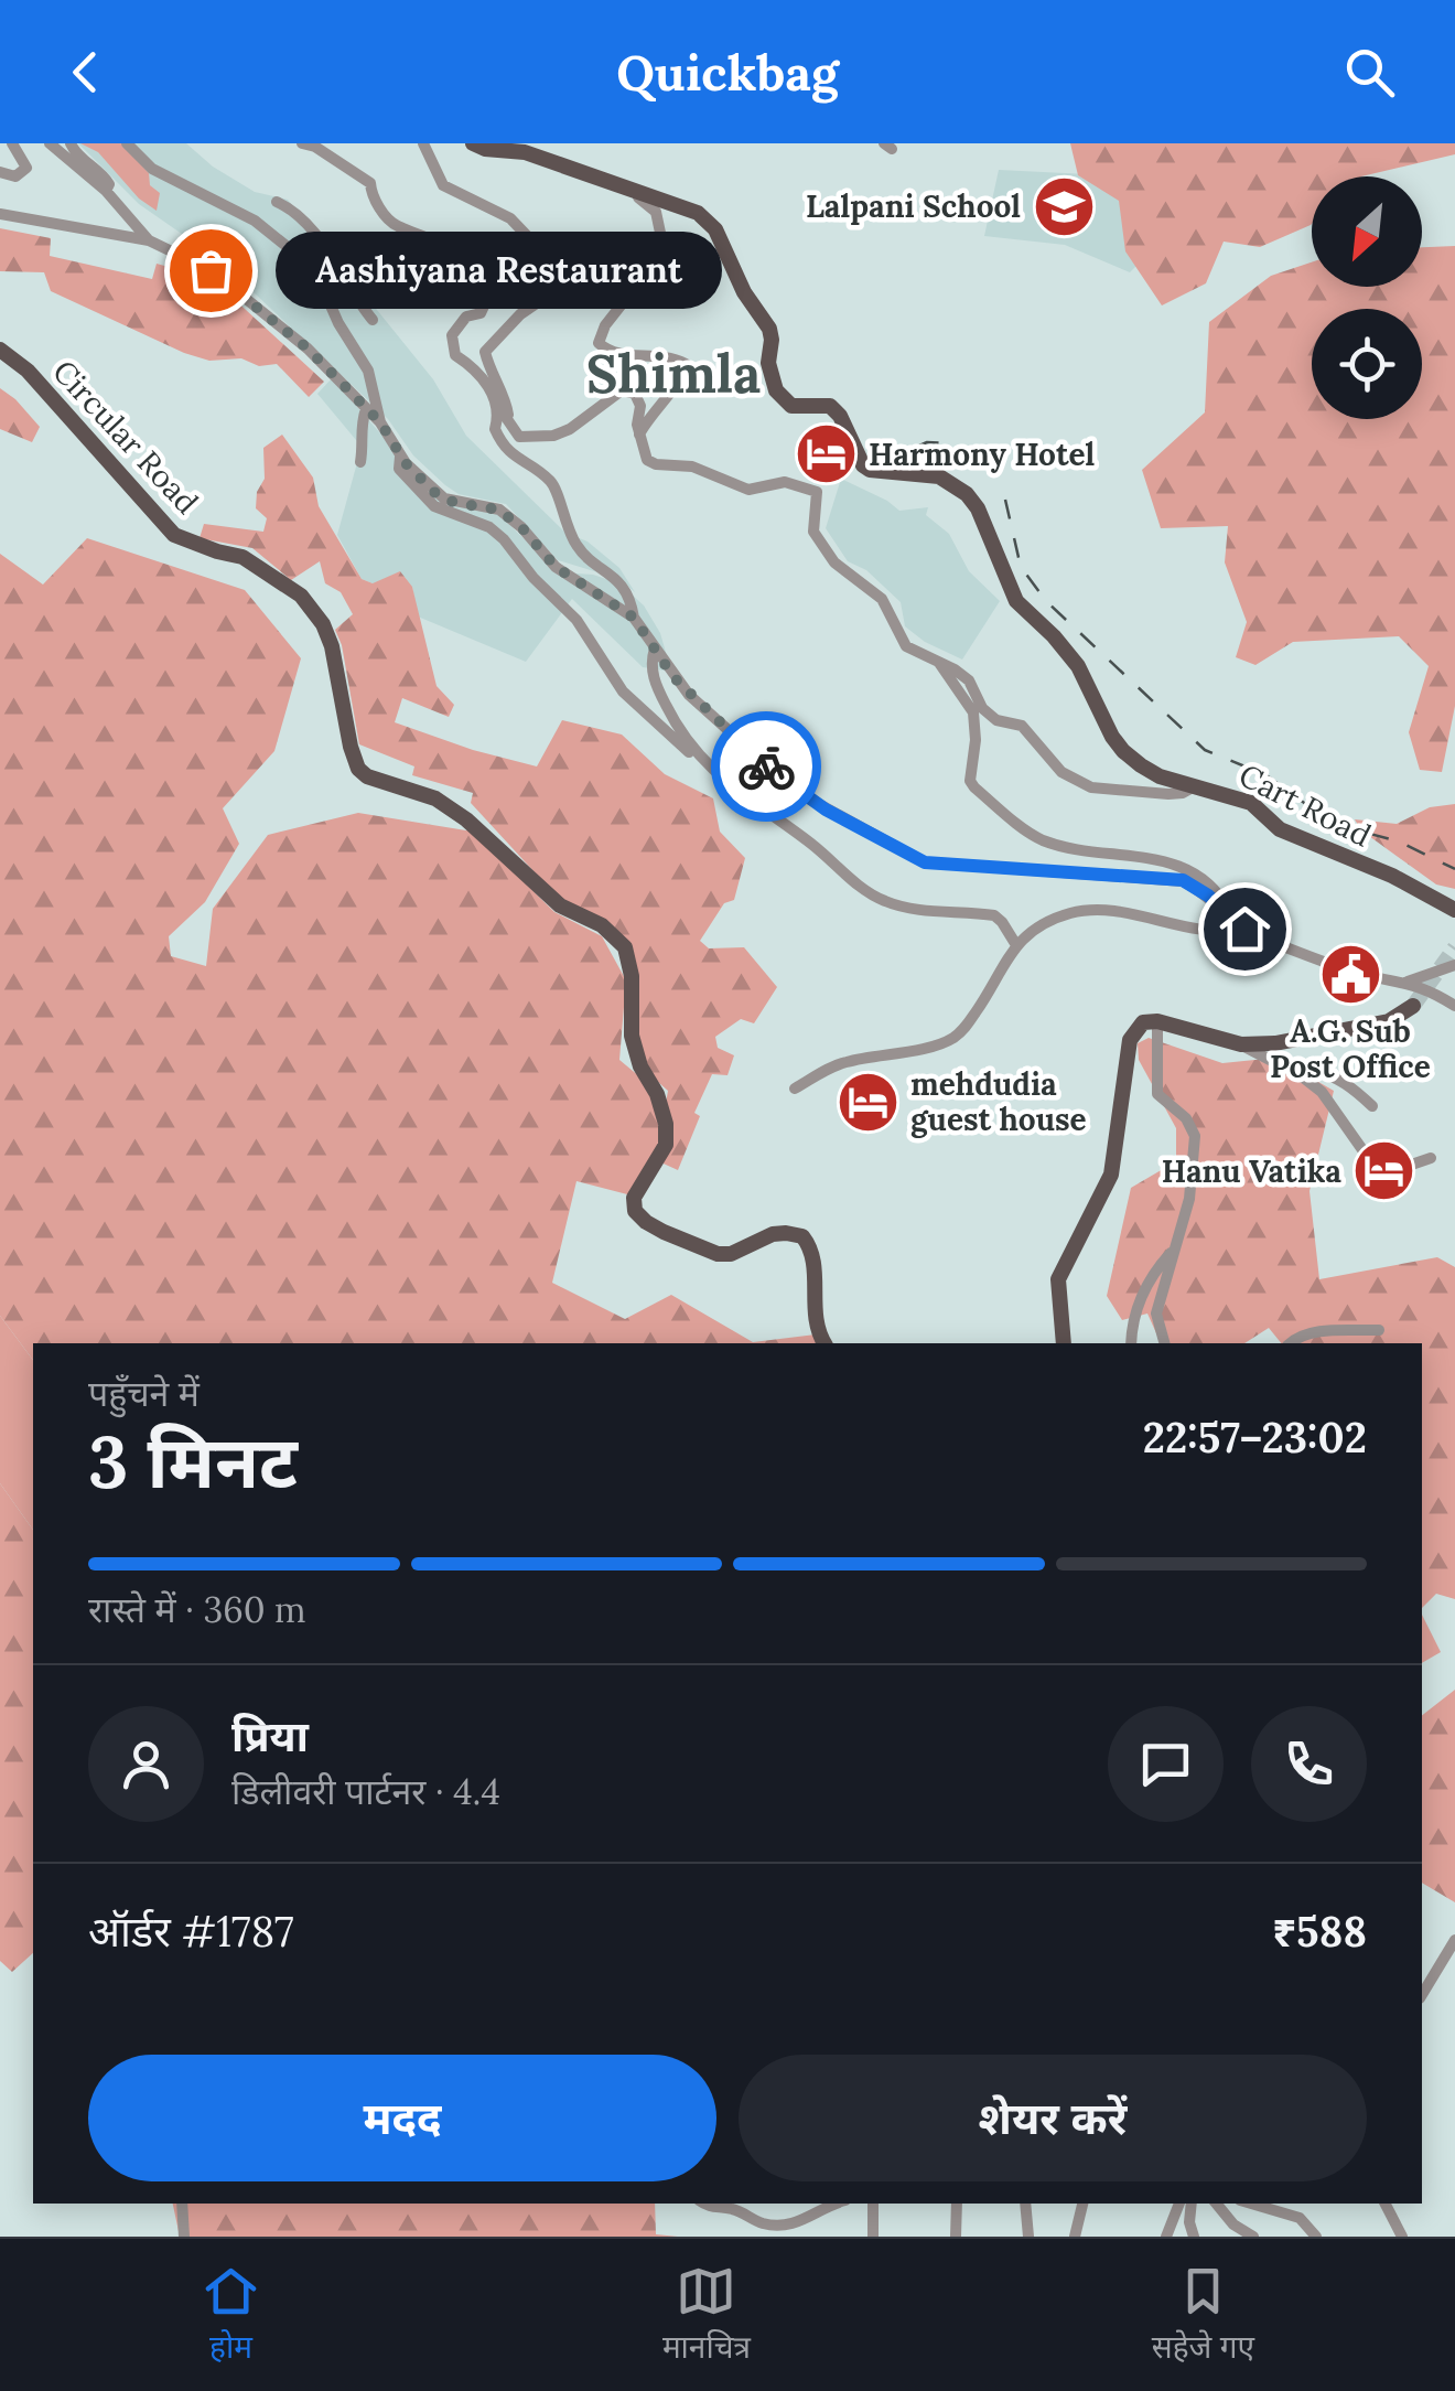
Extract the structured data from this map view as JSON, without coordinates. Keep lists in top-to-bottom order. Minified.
{"streets":{"main road":["Circular Road","Cart Road"]},"districts":["Shimla"],"places":{"school or university":["Lalpani School"],"other":["Aashiyana Restaurant"],"hotel":["Harmony Hotel","mehdudia guest house","Hanu Vatika"],"public building":["A.G. Sub Post Office"]},"north":"bottom left","page":{"header":"Quickbag","bubble":"Aashiyana Restaurant","heading":["3 मिनट","पहुँचने में","22:57–23:02"],"panel":["प्रिया","डिलीवरी पार्टनर · 4.4","ऑर्डर #1787","₹588"],"bar":"रास्ते में · 360 m","buttons":["मदद","शेयर करें"],"tabs":["होम","मानचित्र","सहेजे गए"]}}
